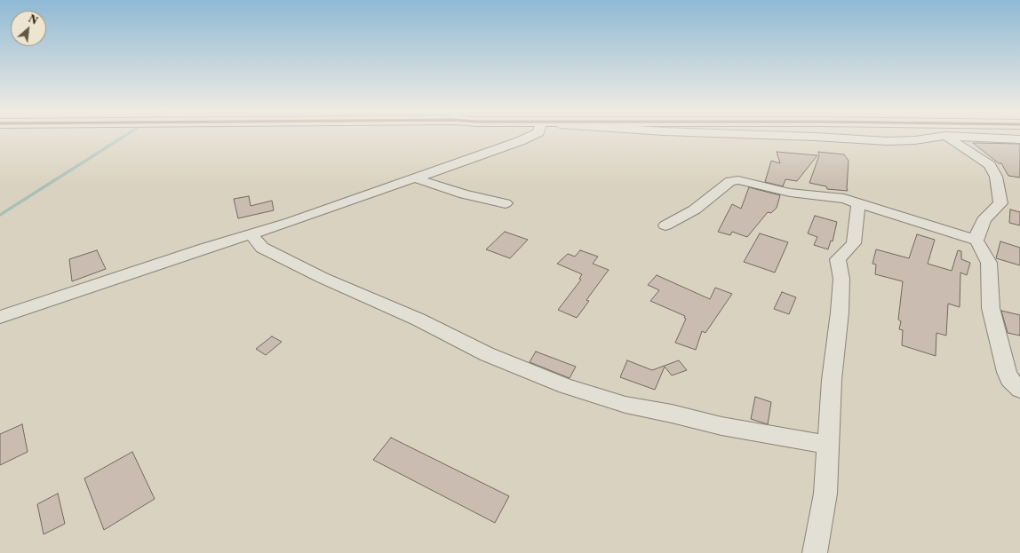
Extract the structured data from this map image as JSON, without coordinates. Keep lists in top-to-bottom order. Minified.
{"north":"top right"}
